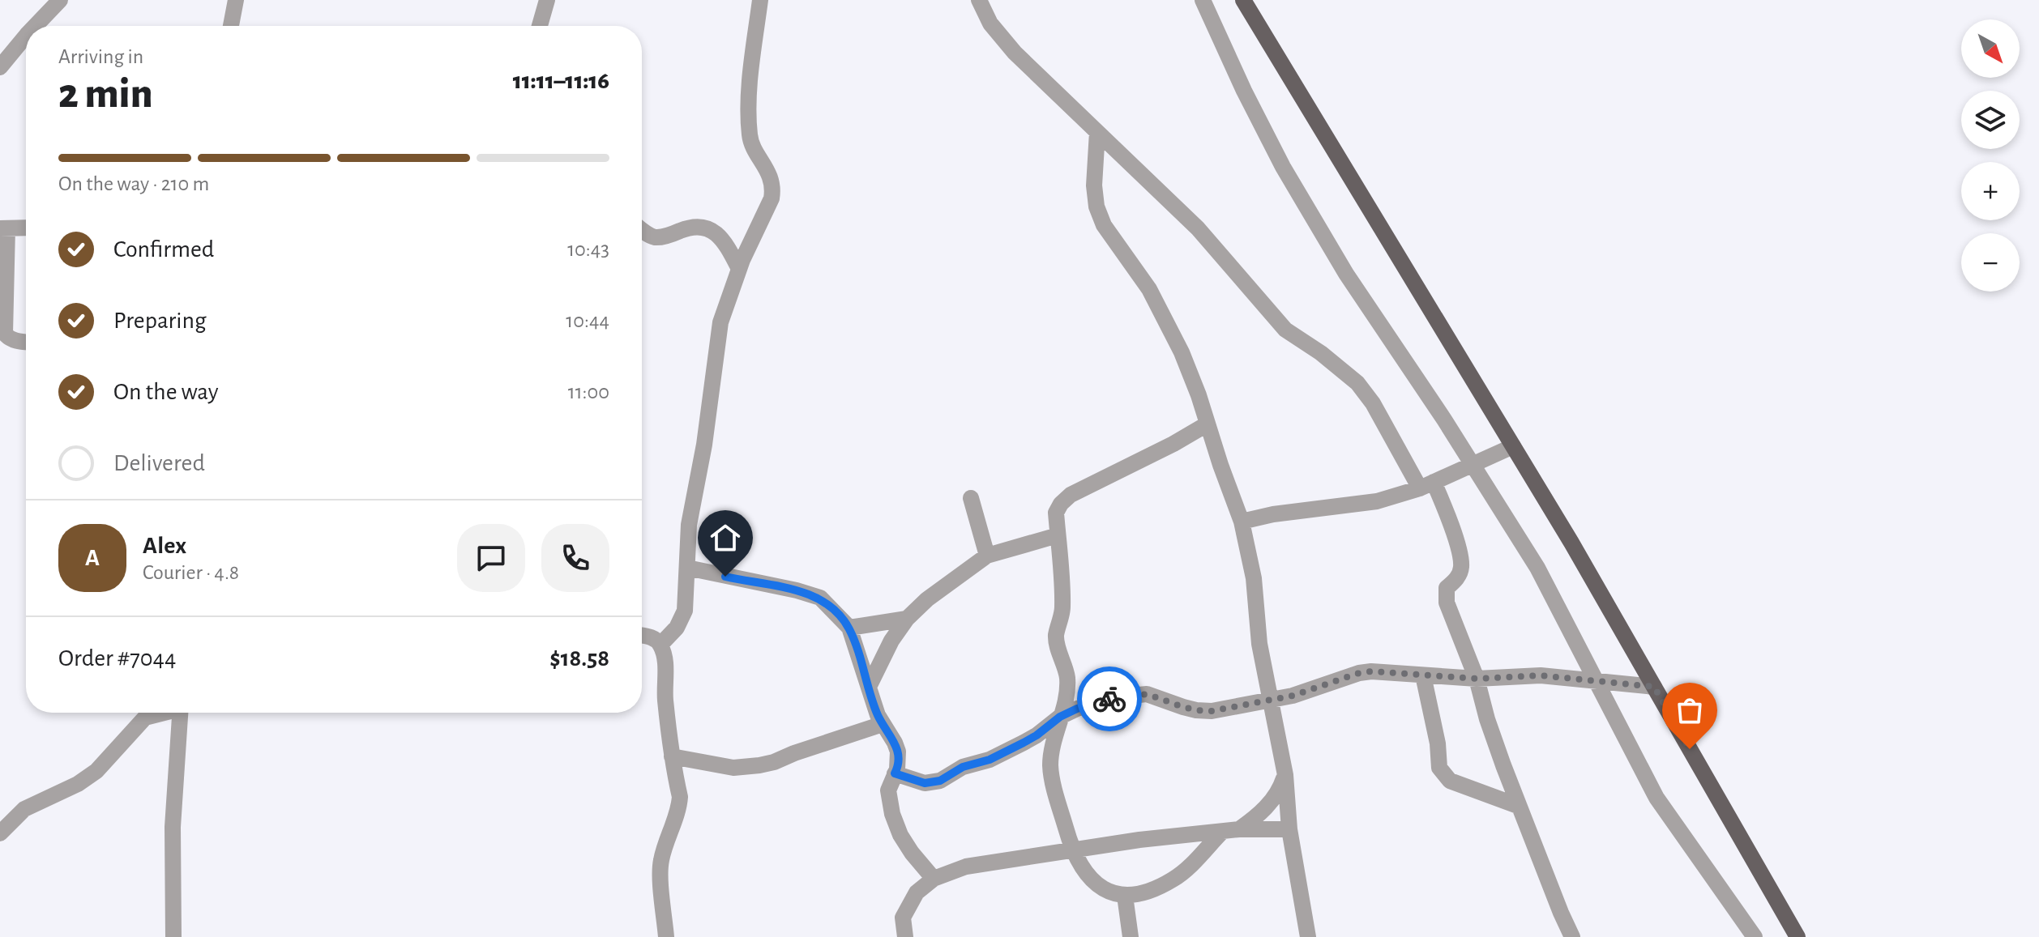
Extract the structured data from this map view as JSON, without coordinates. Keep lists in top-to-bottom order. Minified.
{"north":"bottom right","page":{"map_buttons":["+","−"],"heading":["2 min","Arriving in","11:11–11:16"],"panel":["Alex","Courier · 4.8","Order #7044","$18.58"],"bar":"On the way · 210 m","list":[["Confirmed","10:43"],["Preparing","10:44"],["On the way","11:00"],"Delivered"],"round":"A"}}
